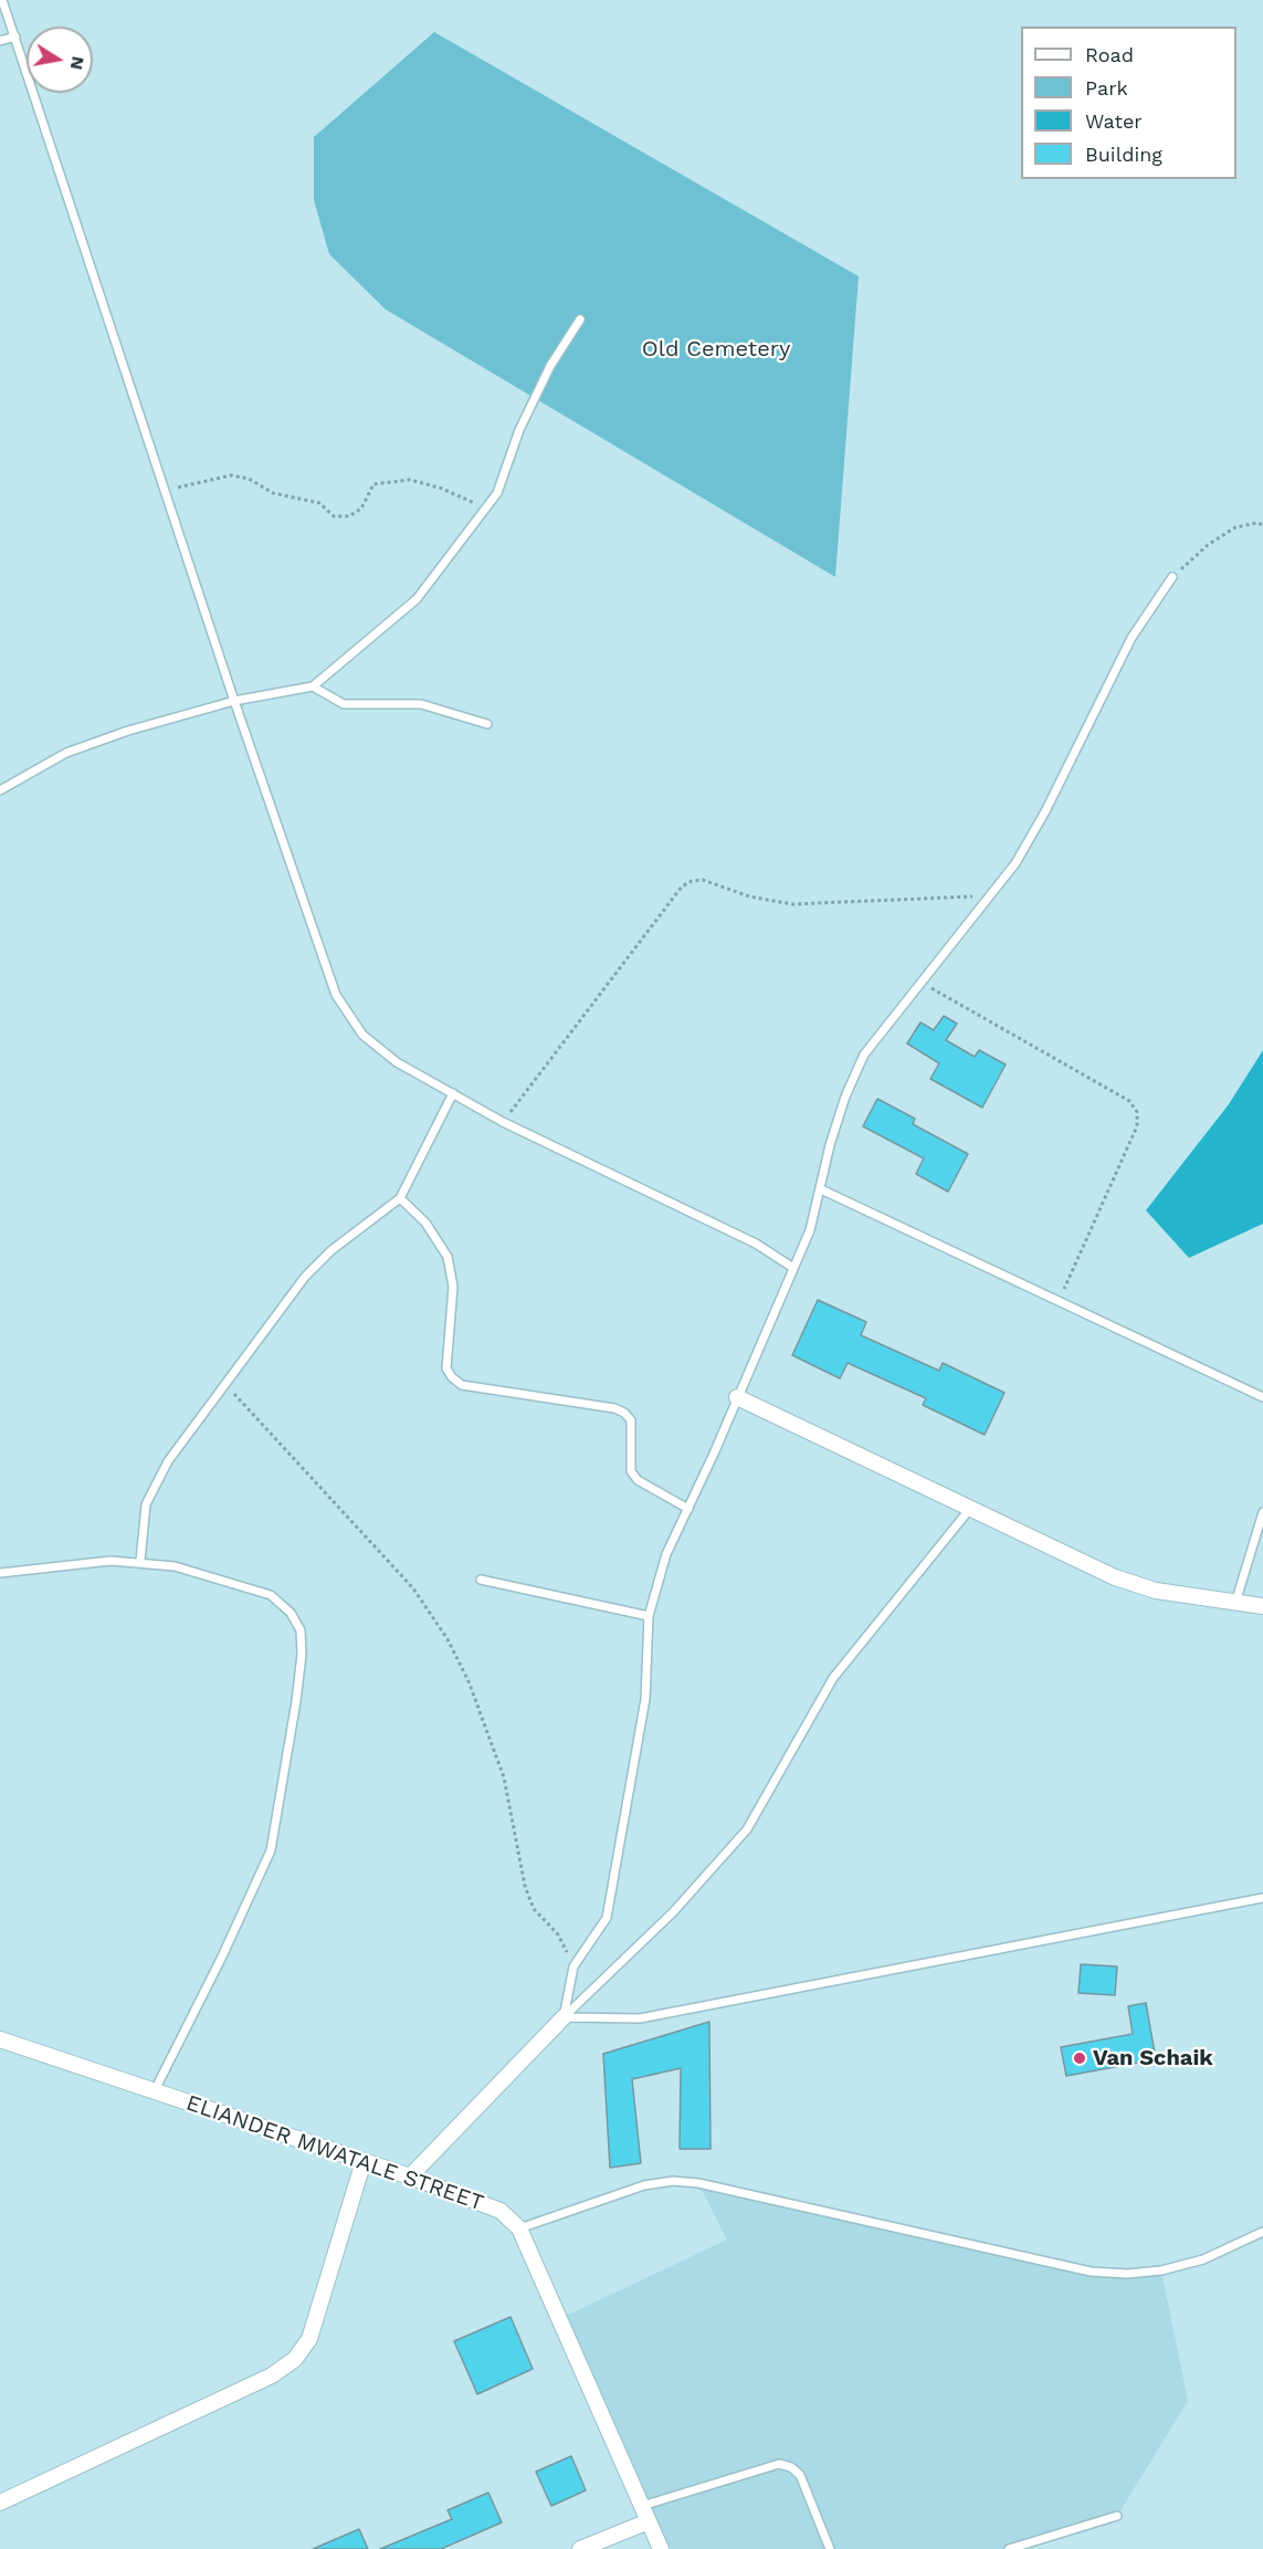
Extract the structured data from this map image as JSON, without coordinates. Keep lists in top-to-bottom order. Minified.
{"streets":{"street":["ELIANDER MWATALE STREET"]},"parks":["Old Cemetery"],"places":["Van Schaik"],"legend":["Road","Park","Water","Building"],"north":"right"}
